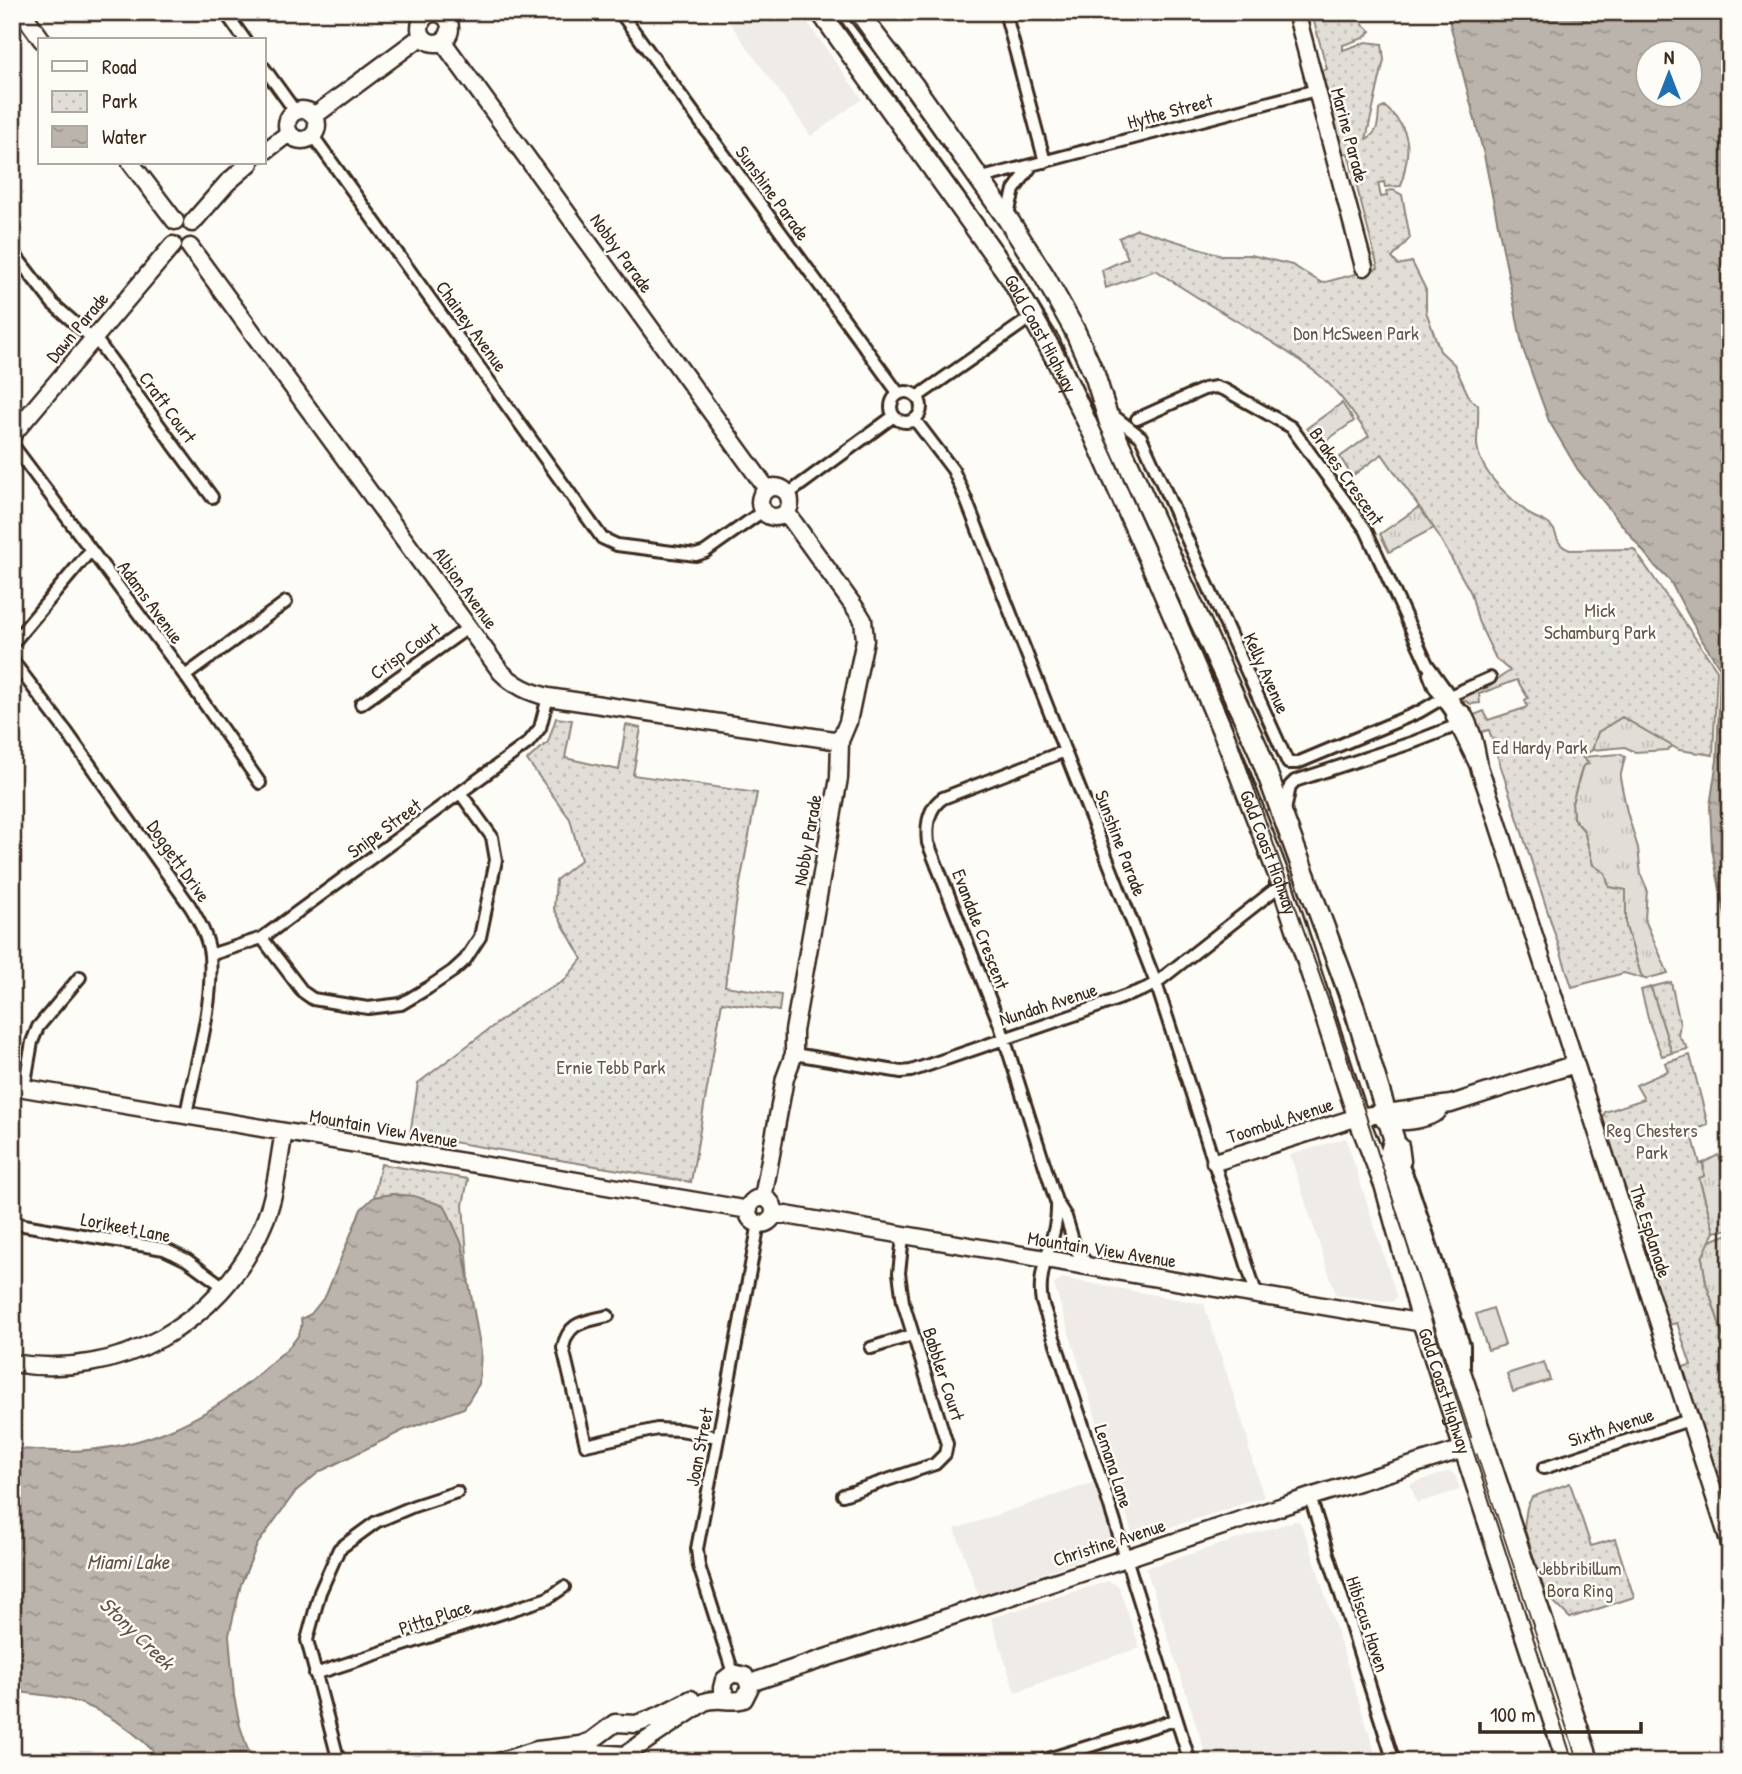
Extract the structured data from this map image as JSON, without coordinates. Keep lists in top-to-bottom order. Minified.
{"streets":{"highway":["Gold Coast Highway"],"street":["Hythe Street","Marine Parade","Sunshine Parade","Nobby Parade","Chainey Avenue","Dawn Parade","Craft Court","Brakes Crescent","Albion Avenue","Adams Avenue","Crisp Court","Kelly Avenue","Snipe Street","Doggett Drive","Evandale Crescent","Nundah Avenue","Toombul Avenue","Mountain View Avenue","Lorikeet Lane","The Esplanade","Babbler Court","Sixth Avenue","Joan Street","Lemana Lane","Christine Avenue","Pitta Place","Hibiscus Haven"]},"crossings":[["Hythe Street","Marine Parade"],["Hythe Street","Gold Coast Highway"],["Sunshine Parade","Evandale Crescent"],["Sunshine Parade","Nundah Avenue"],["Sunshine Parade","Toombul Avenue"],["Sunshine Parade","Mountain View Avenue"],["Nobby Parade","Chainey Avenue"],["Nobby Parade","Albion Avenue"],["Nobby Parade","Nundah Avenue"],["Nobby Parade","Mountain View Avenue"],["Nobby Parade","Joan Street"],["Dawn Parade","Craft Court"],["Dawn Parade","Albion Avenue"],["Gold Coast Highway","Kelly Avenue"],["Gold Coast Highway","Nundah Avenue"],["Gold Coast Highway","Toombul Avenue"],["Gold Coast Highway","Mountain View Avenue"],["Gold Coast Highway","Christine Avenue"],["Brakes Crescent","Kelly Avenue"],["Brakes Crescent","The Esplanade"],["Albion Avenue","Crisp Court"],["Albion Avenue","Snipe Street"],["Snipe Street","Doggett Drive"],["Doggett Drive","Mountain View Avenue"],["Evandale Crescent","Nundah Avenue"],["Evandale Crescent","Mountain View Avenue"],["Evandale Crescent","Lemana Lane"],["Mountain View Avenue","Babbler Court"],["Mountain View Avenue","Joan Street"],["Mountain View Avenue","Lemana Lane"],["The Esplanade","Sixth Avenue"],["Joan Street","Christine Avenue"],["Lemana Lane","Christine Avenue"],["Christine Avenue","Hibiscus Haven"]],"water":["Miami Lake","Stony Creek"],"parks":["Don McSween Park","Mick Schamburg Park","Ed Hardy Park","Ernie Tebb Park","Reg Chesters Park","Jebbribillum Bora Ring"],"legend":["Road","Park","Water"],"scale_bar":"100 m","north":"top"}
